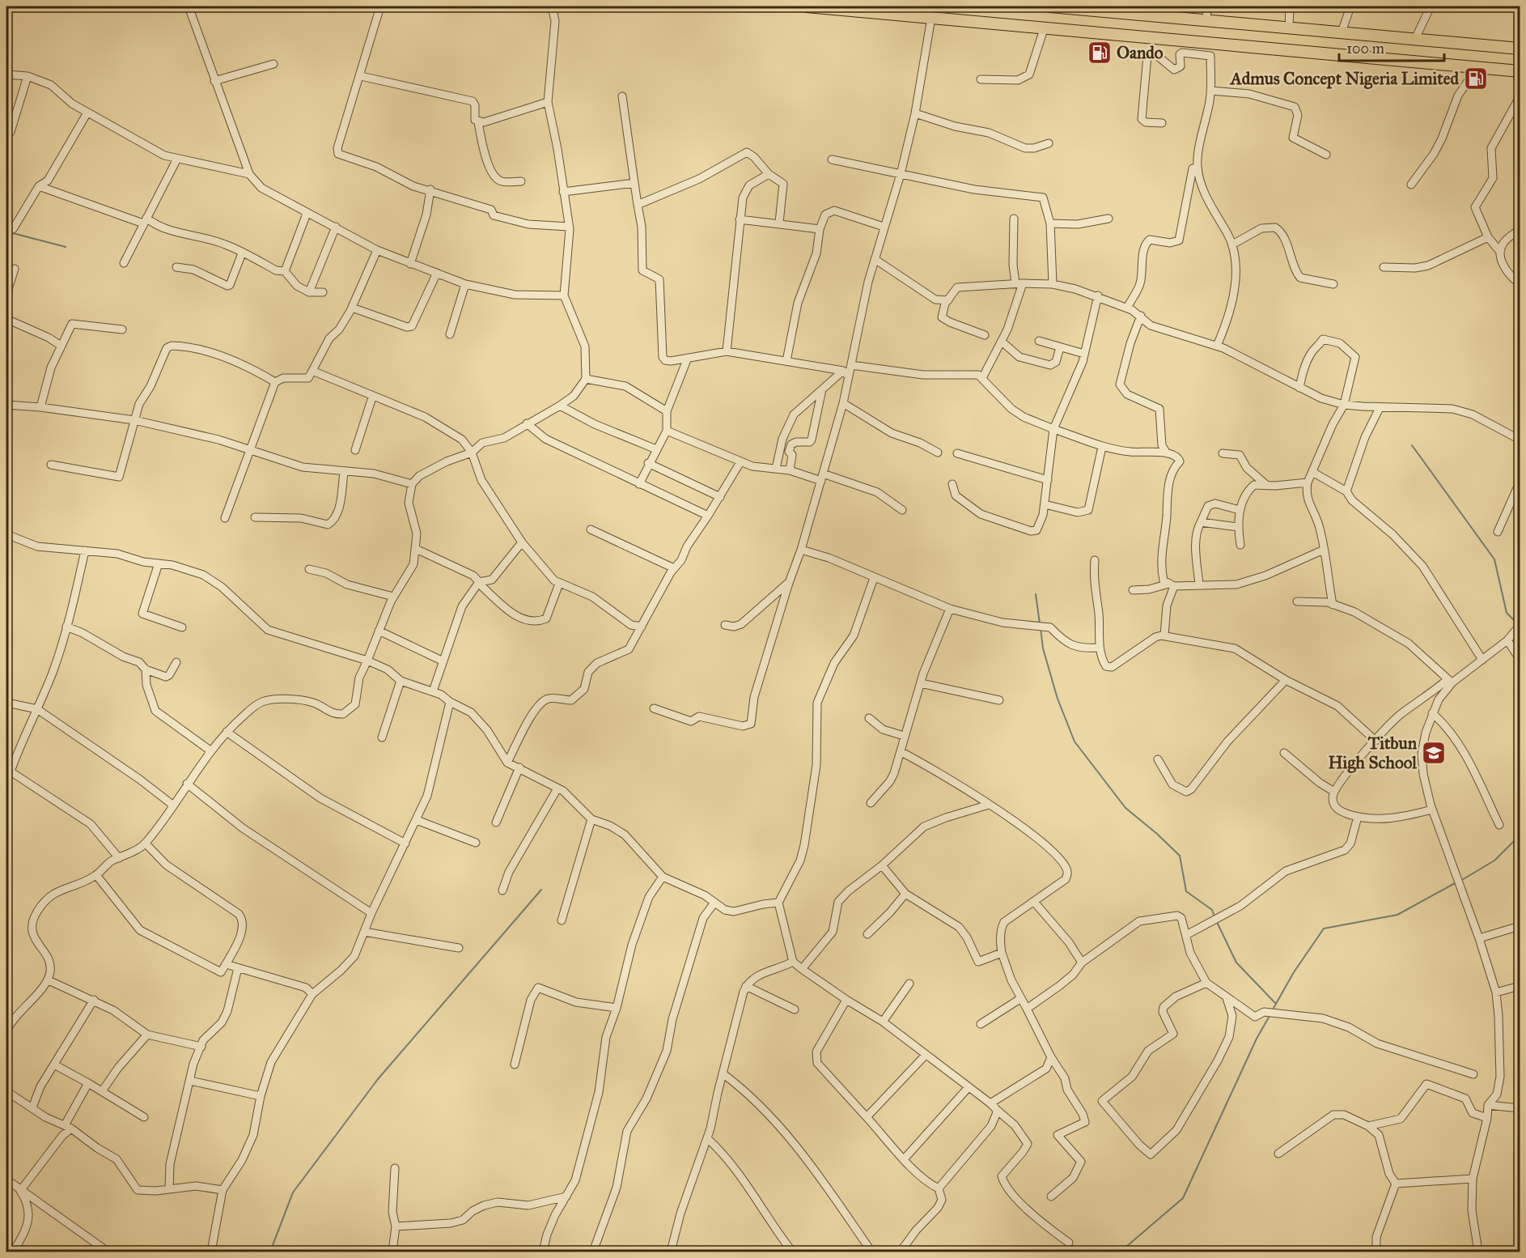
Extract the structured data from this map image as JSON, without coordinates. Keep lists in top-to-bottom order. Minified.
{"places":{"fuel station":["Oando","Admus Concept Nigeria Limited"],"school or university":["Titbun High School"]},"scale_bar":"100 m"}
